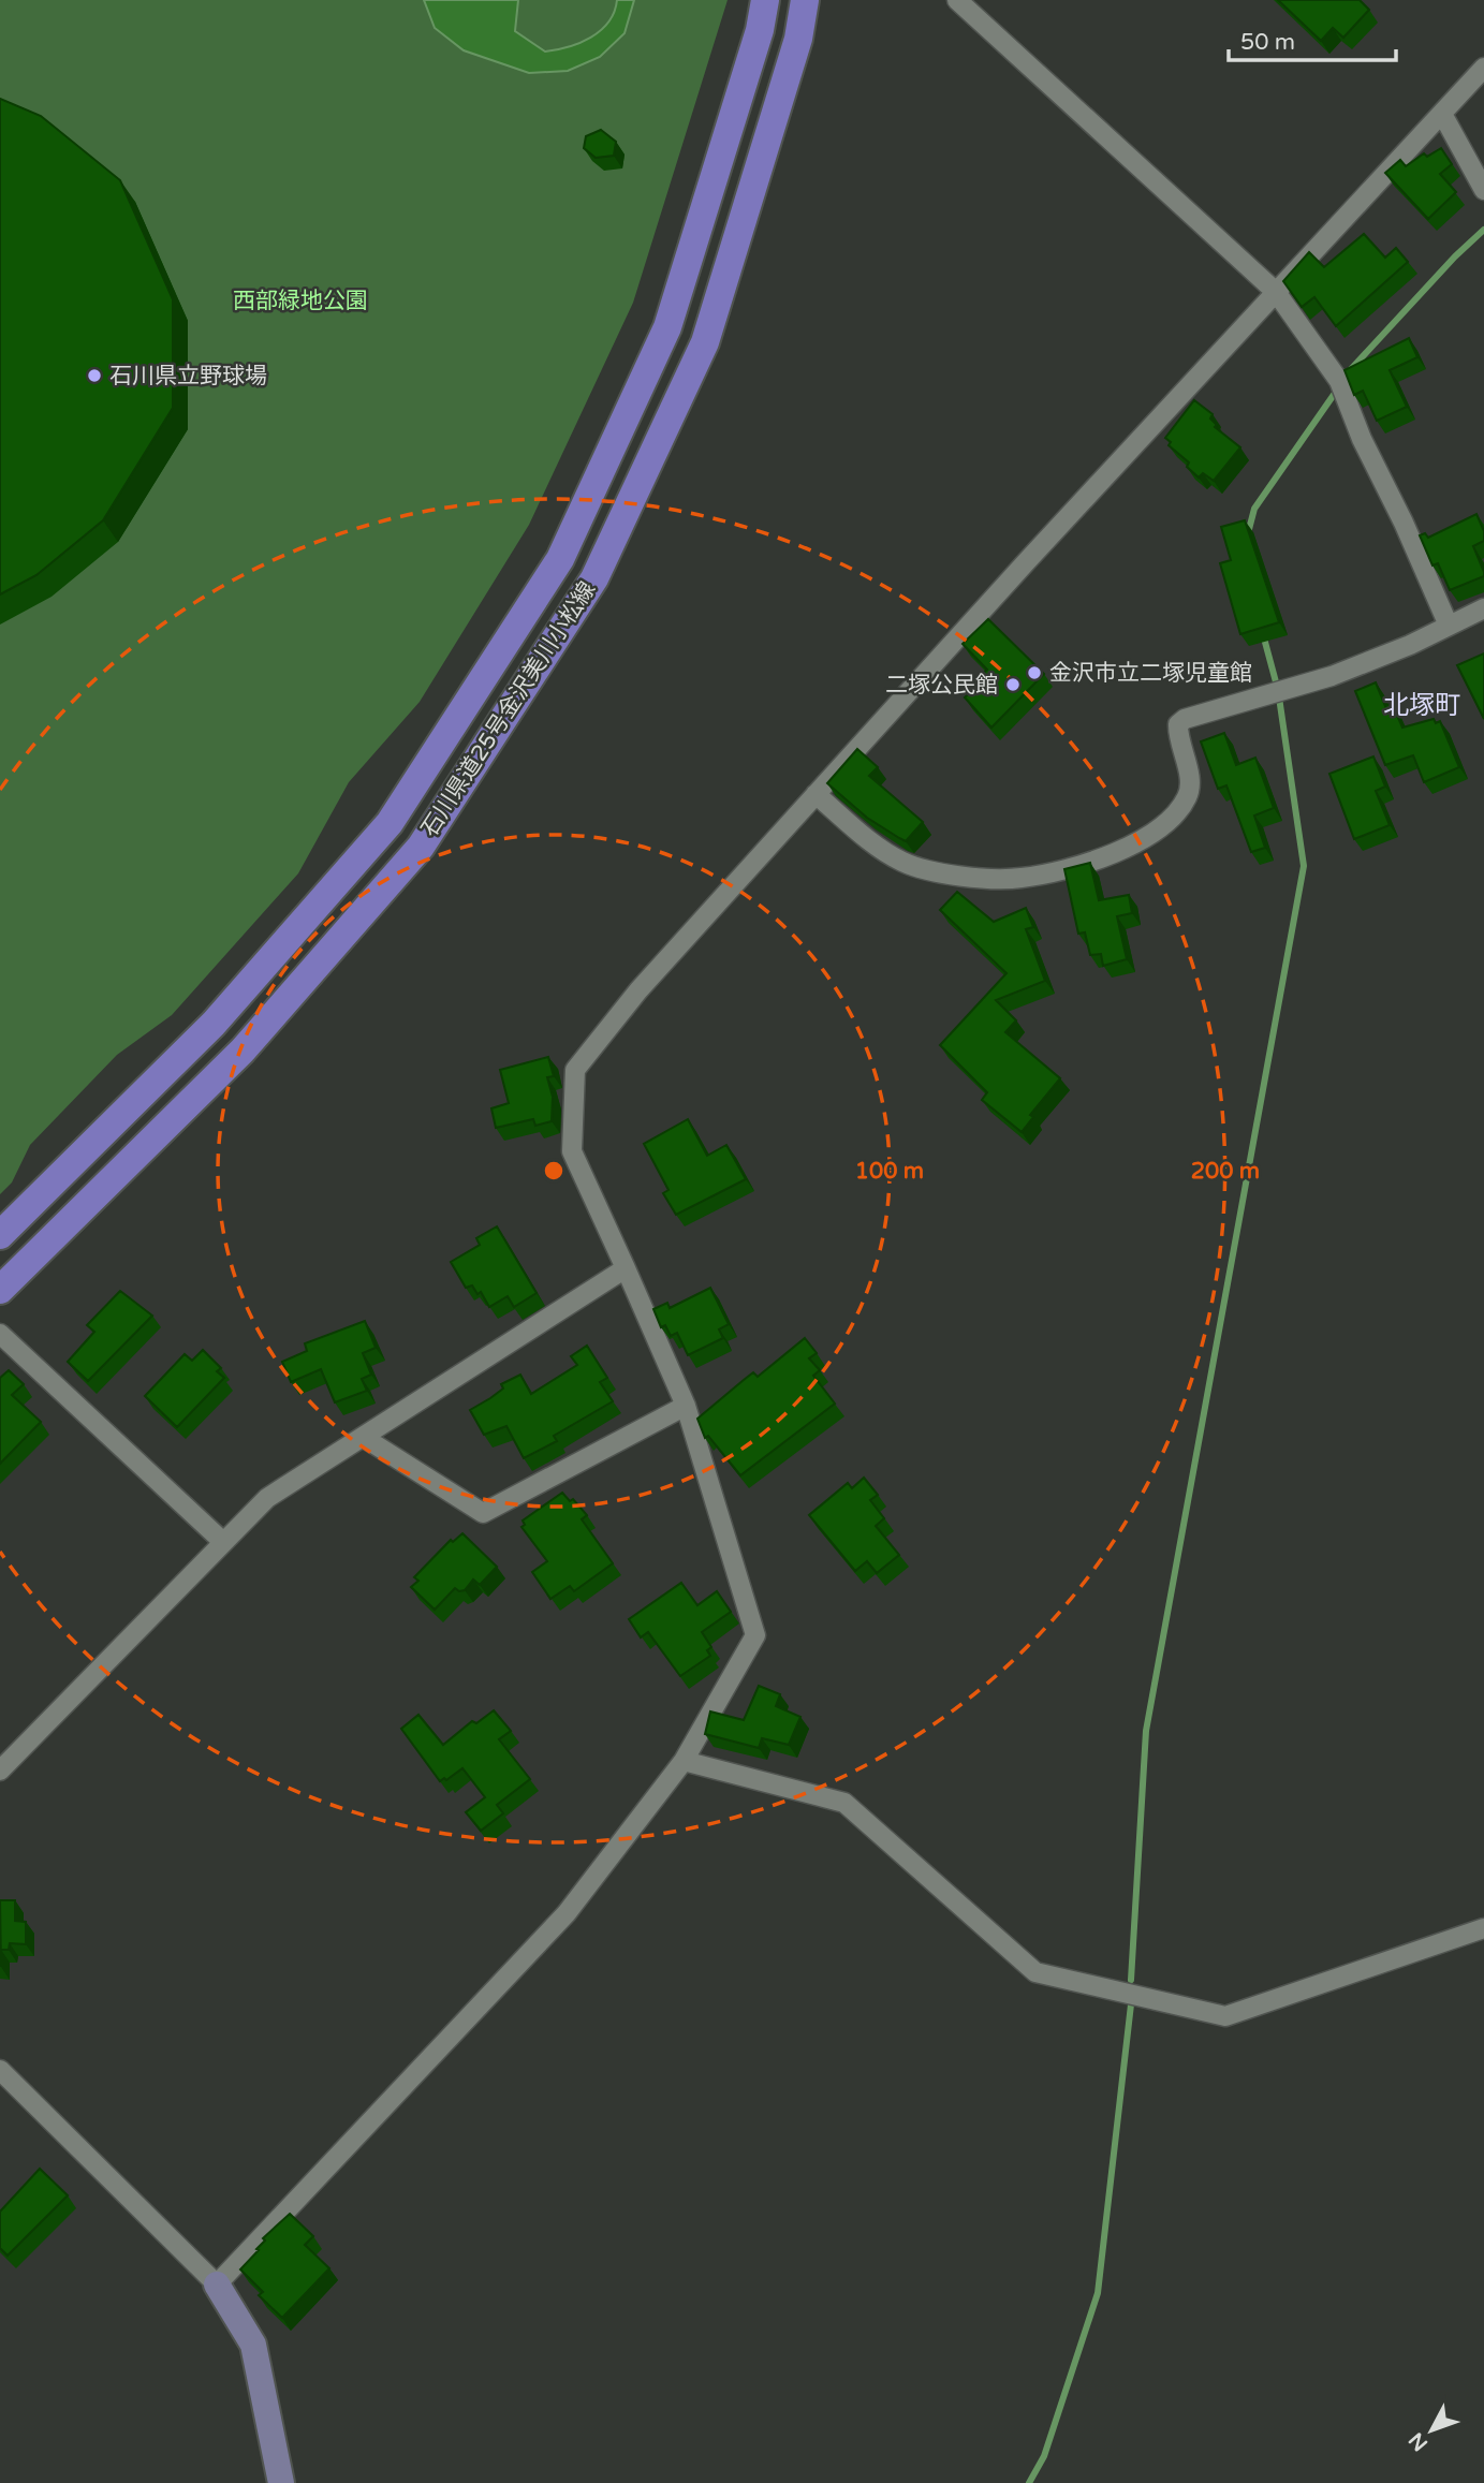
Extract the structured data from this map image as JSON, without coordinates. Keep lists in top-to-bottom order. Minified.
{"streets":{"main road":["石川県道25号金沢美川小松線"]},"districts":["北塚町"],"parks":["西部緑地公園"],"places":["石川県立野球場","金沢市立二塚児童館","二塚公民館"],"scale_bar":"50 m","north":"bottom left","rings":["100 m","200 m"]}
